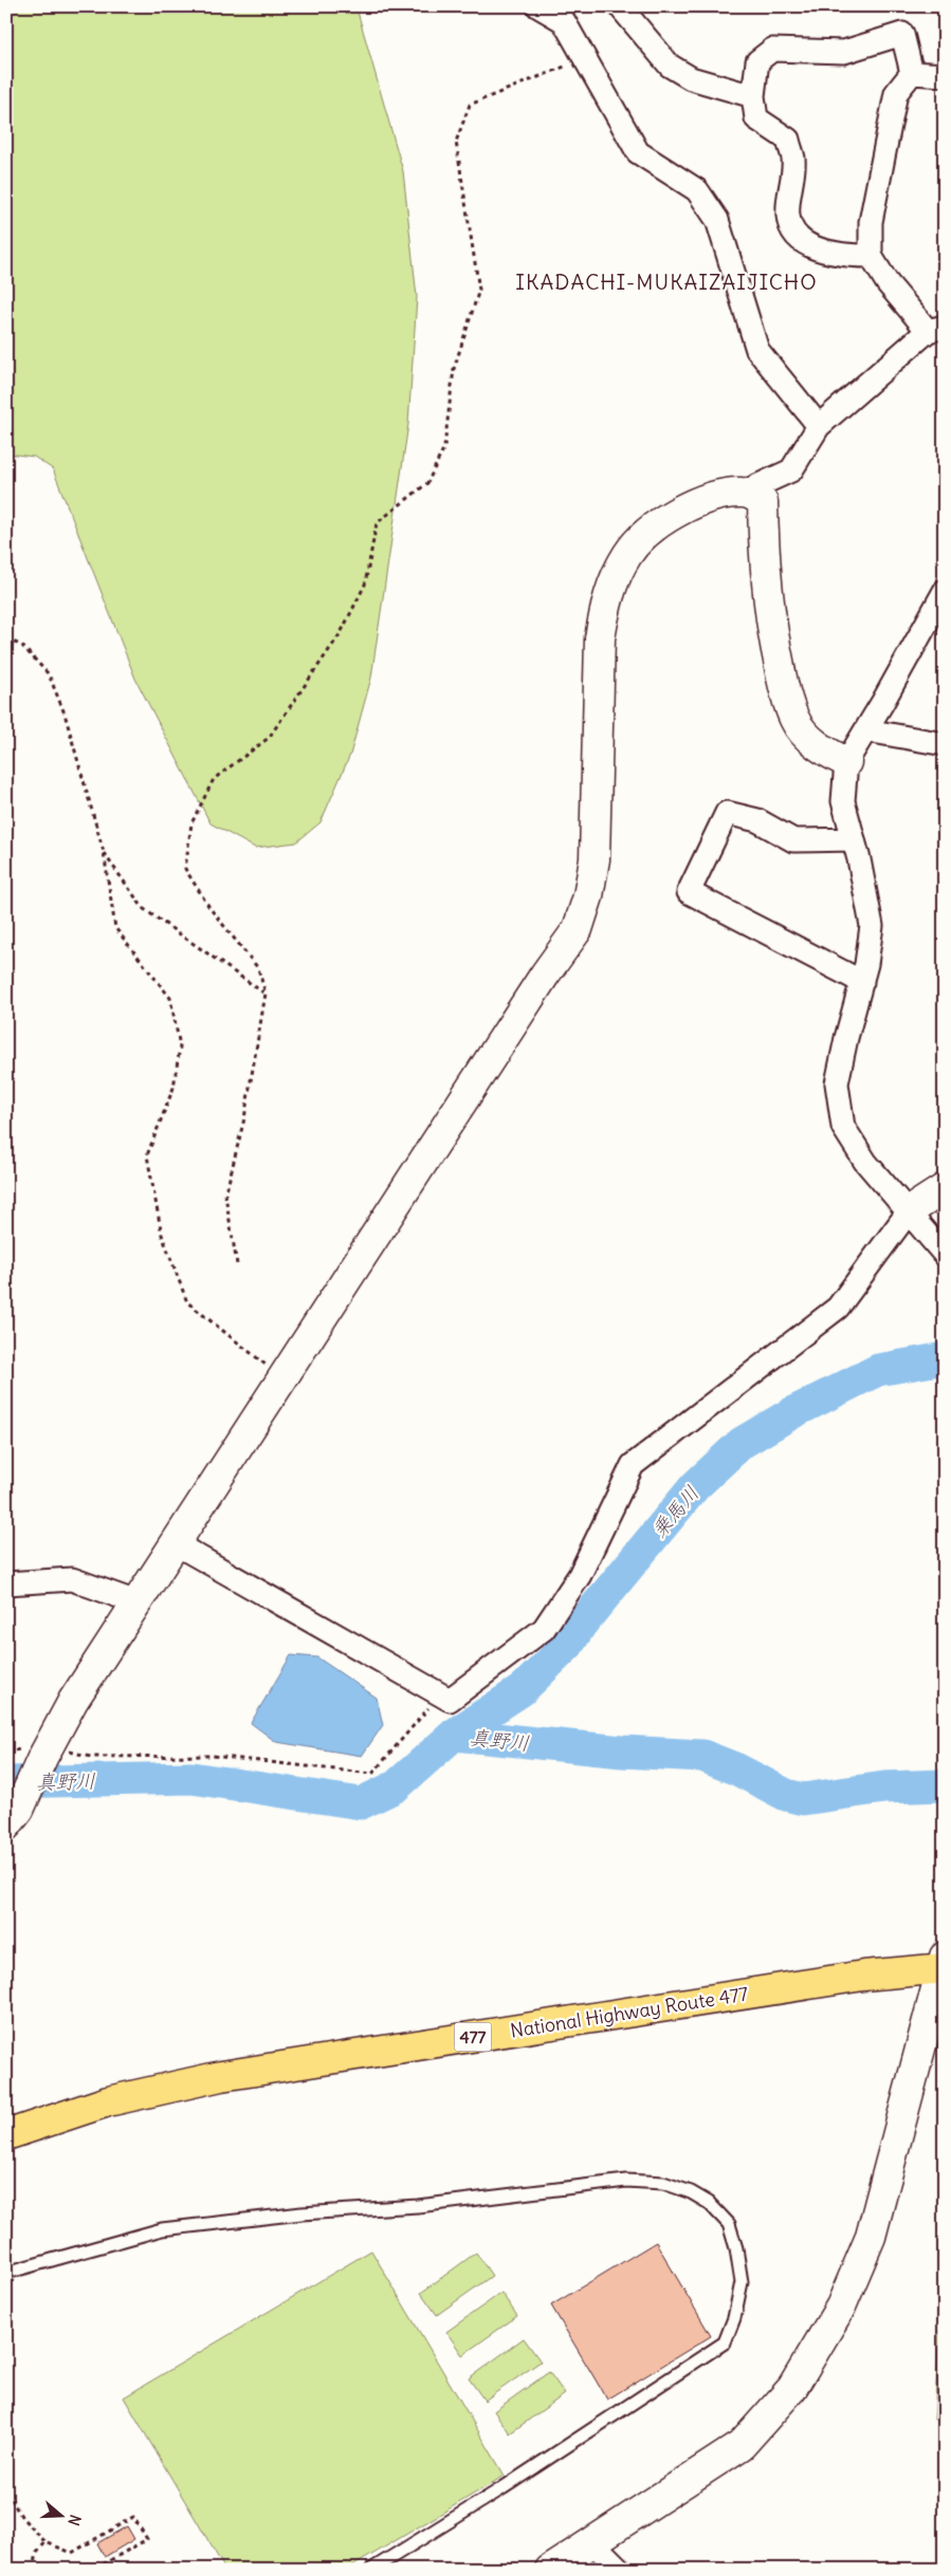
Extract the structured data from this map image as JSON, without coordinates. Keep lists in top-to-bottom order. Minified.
{"streets":{"highway":["National Highway Route 477","477"]},"districts":["IKADACHI-MUKAIZAIJICHO"],"water":["乗馬川","真野川"],"north":"right"}
